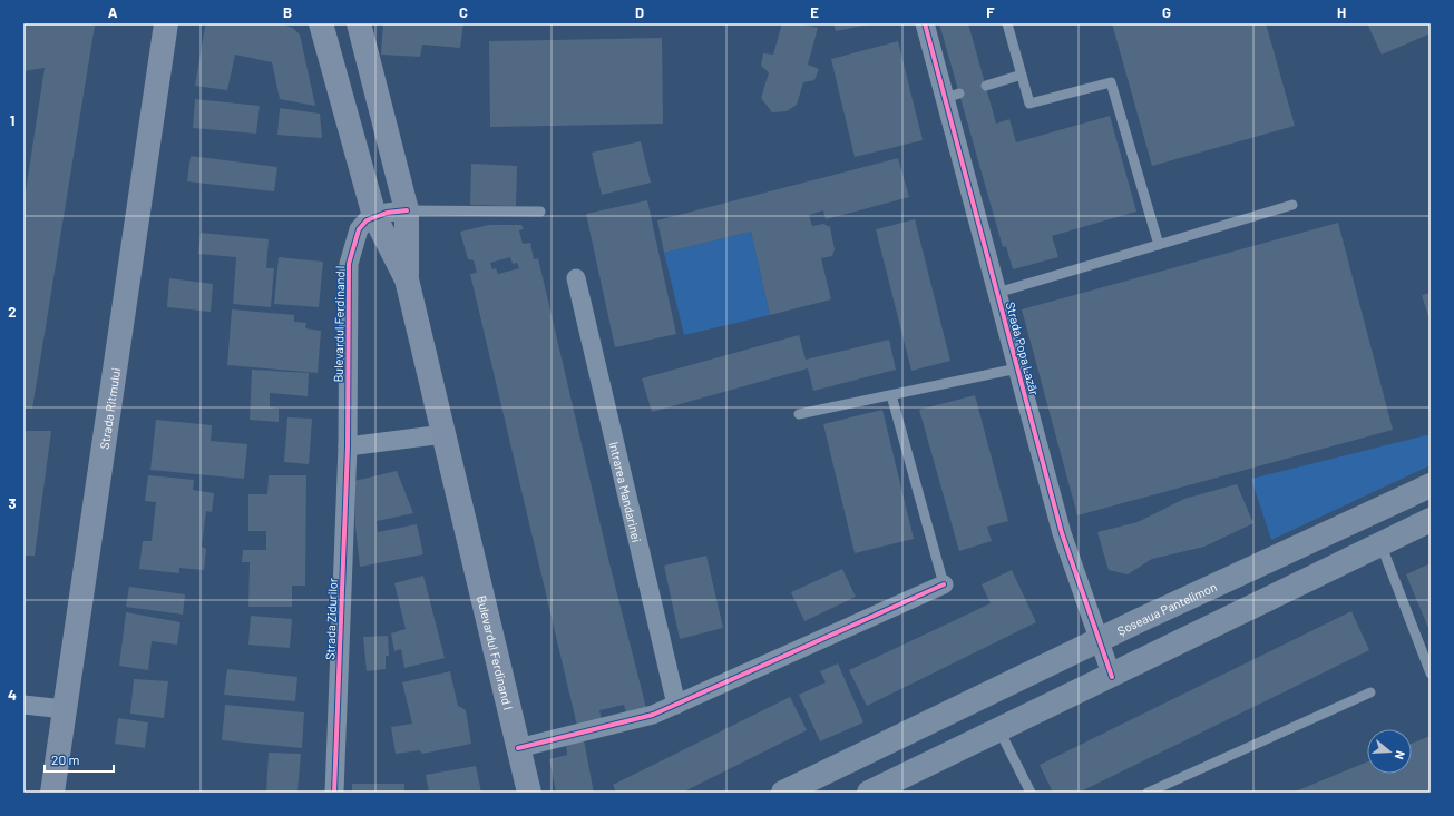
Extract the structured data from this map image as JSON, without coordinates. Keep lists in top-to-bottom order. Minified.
{"streets":{"main road":["Bulevardul Ferdinand I","Strada Ritmului","Șoseaua Pantelimon"],"street":["Strada Popa Lazăr","Intrarea Mandarinei","Strada Zidurilor"]},"crossings":[["Bulevardul Ferdinand I","Strada Zidurilor"],["Strada Popa Lazăr","Șoseaua Pantelimon"]],"scale_bar":"20 m","north":"right","grid":{"columns":["A","B","C","D","E","F","G","H"],"rows":["1","2","3","4"]}}
